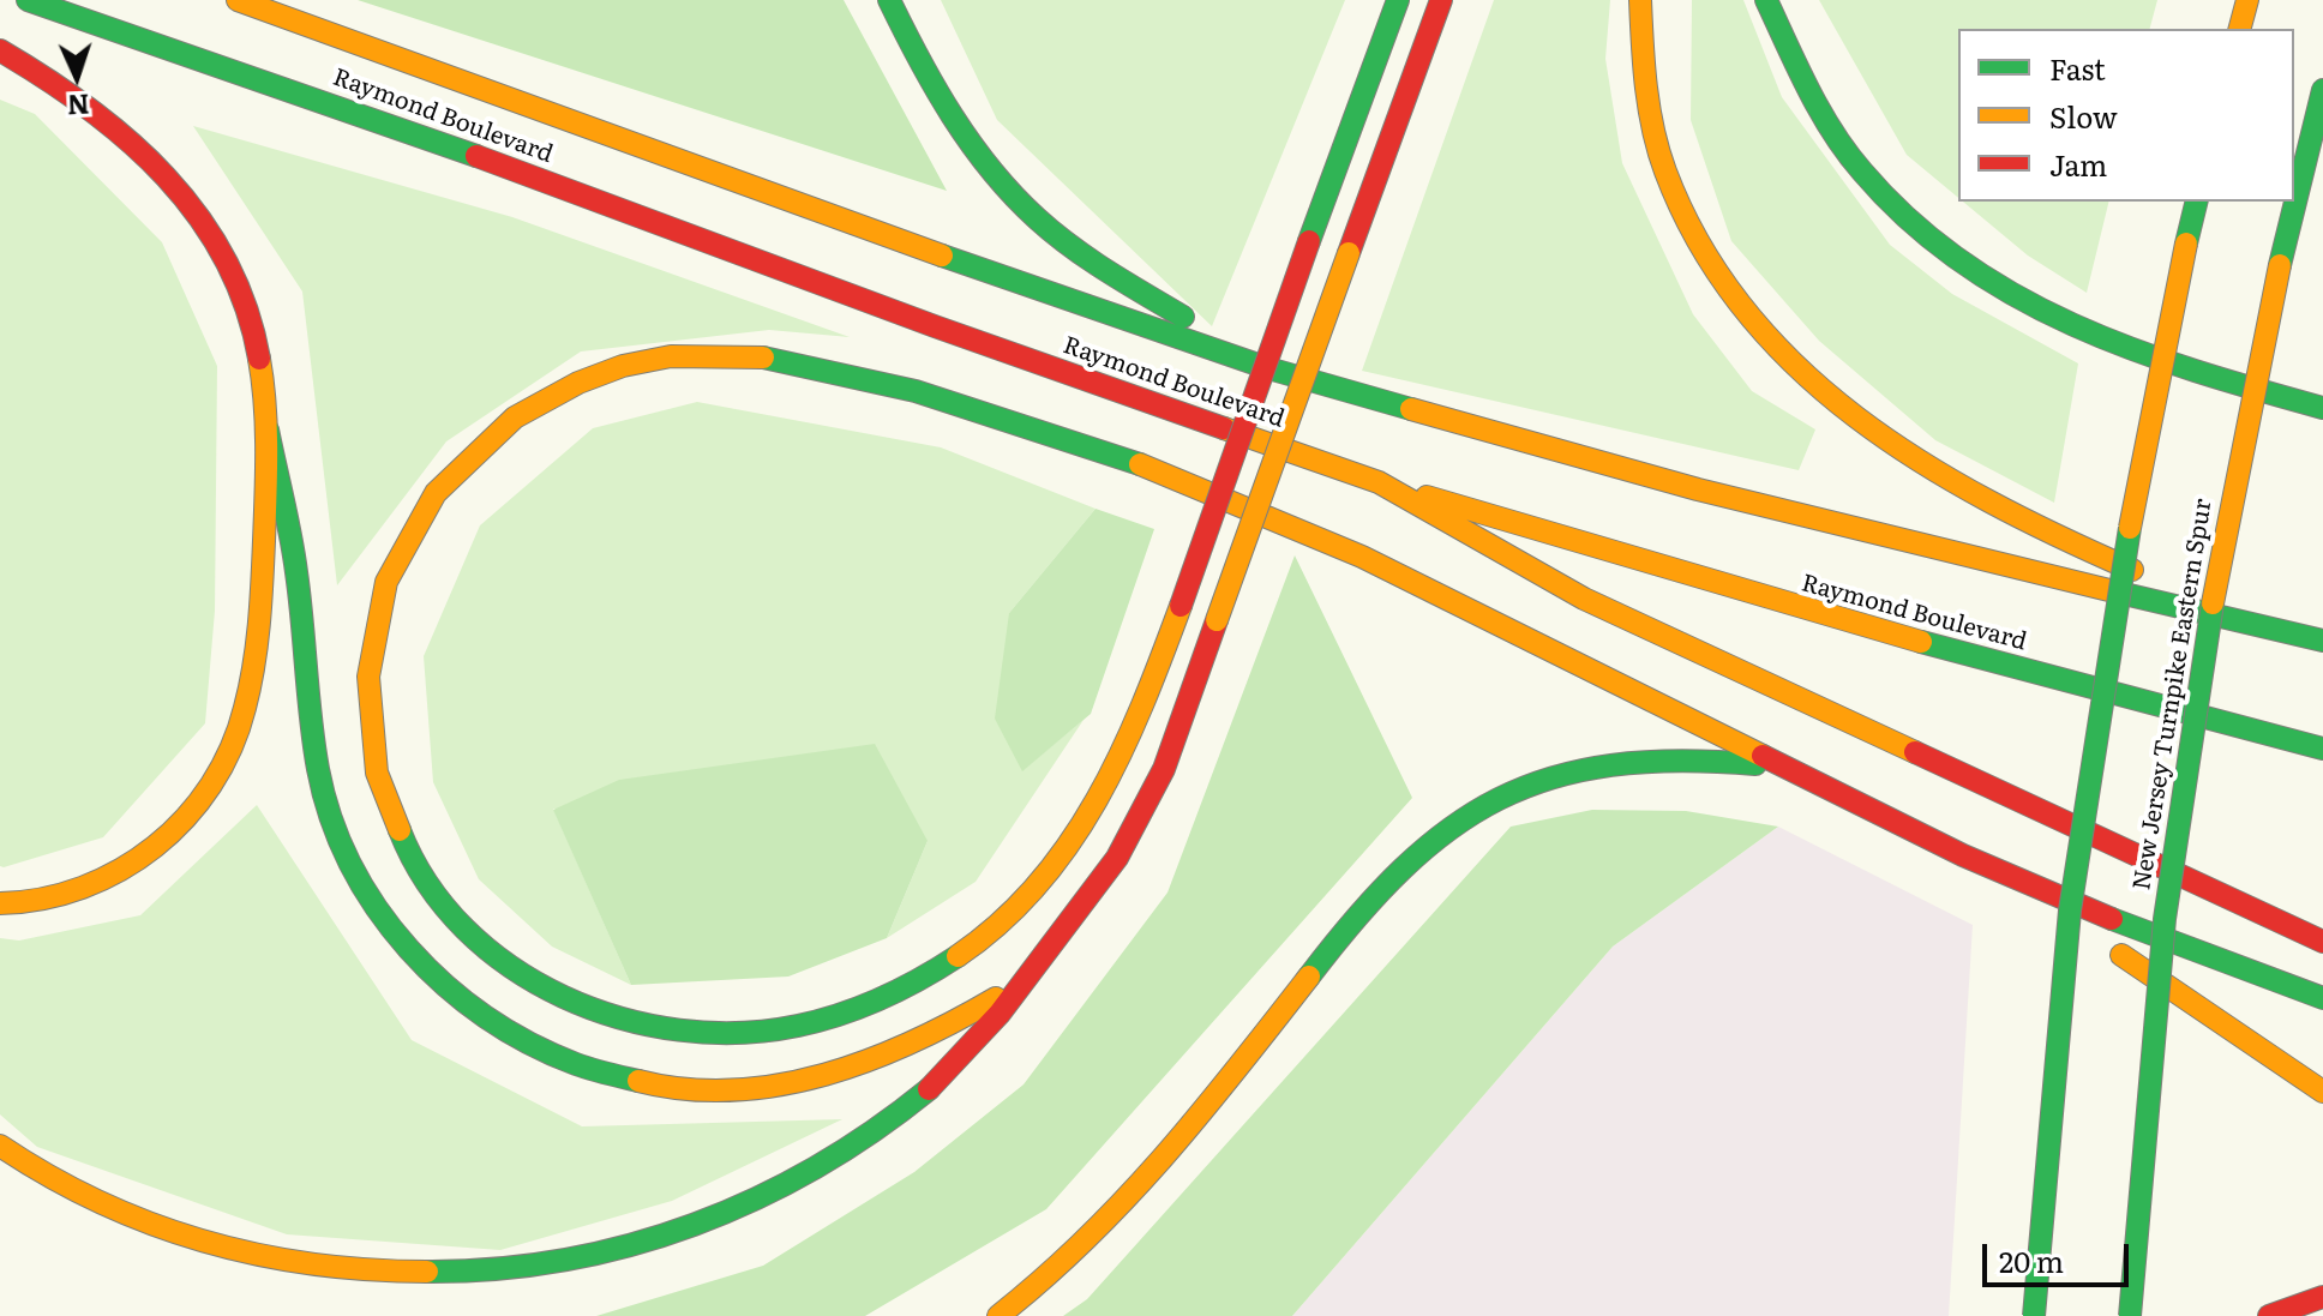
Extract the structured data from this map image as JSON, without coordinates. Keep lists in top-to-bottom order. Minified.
{"streets":{"main road":["Raymond Boulevard","New Jersey Turnpike Eastern Spur"]},"legend":["Fast","Slow","Jam"],"scale_bar":"20 m","north":"bottom"}
